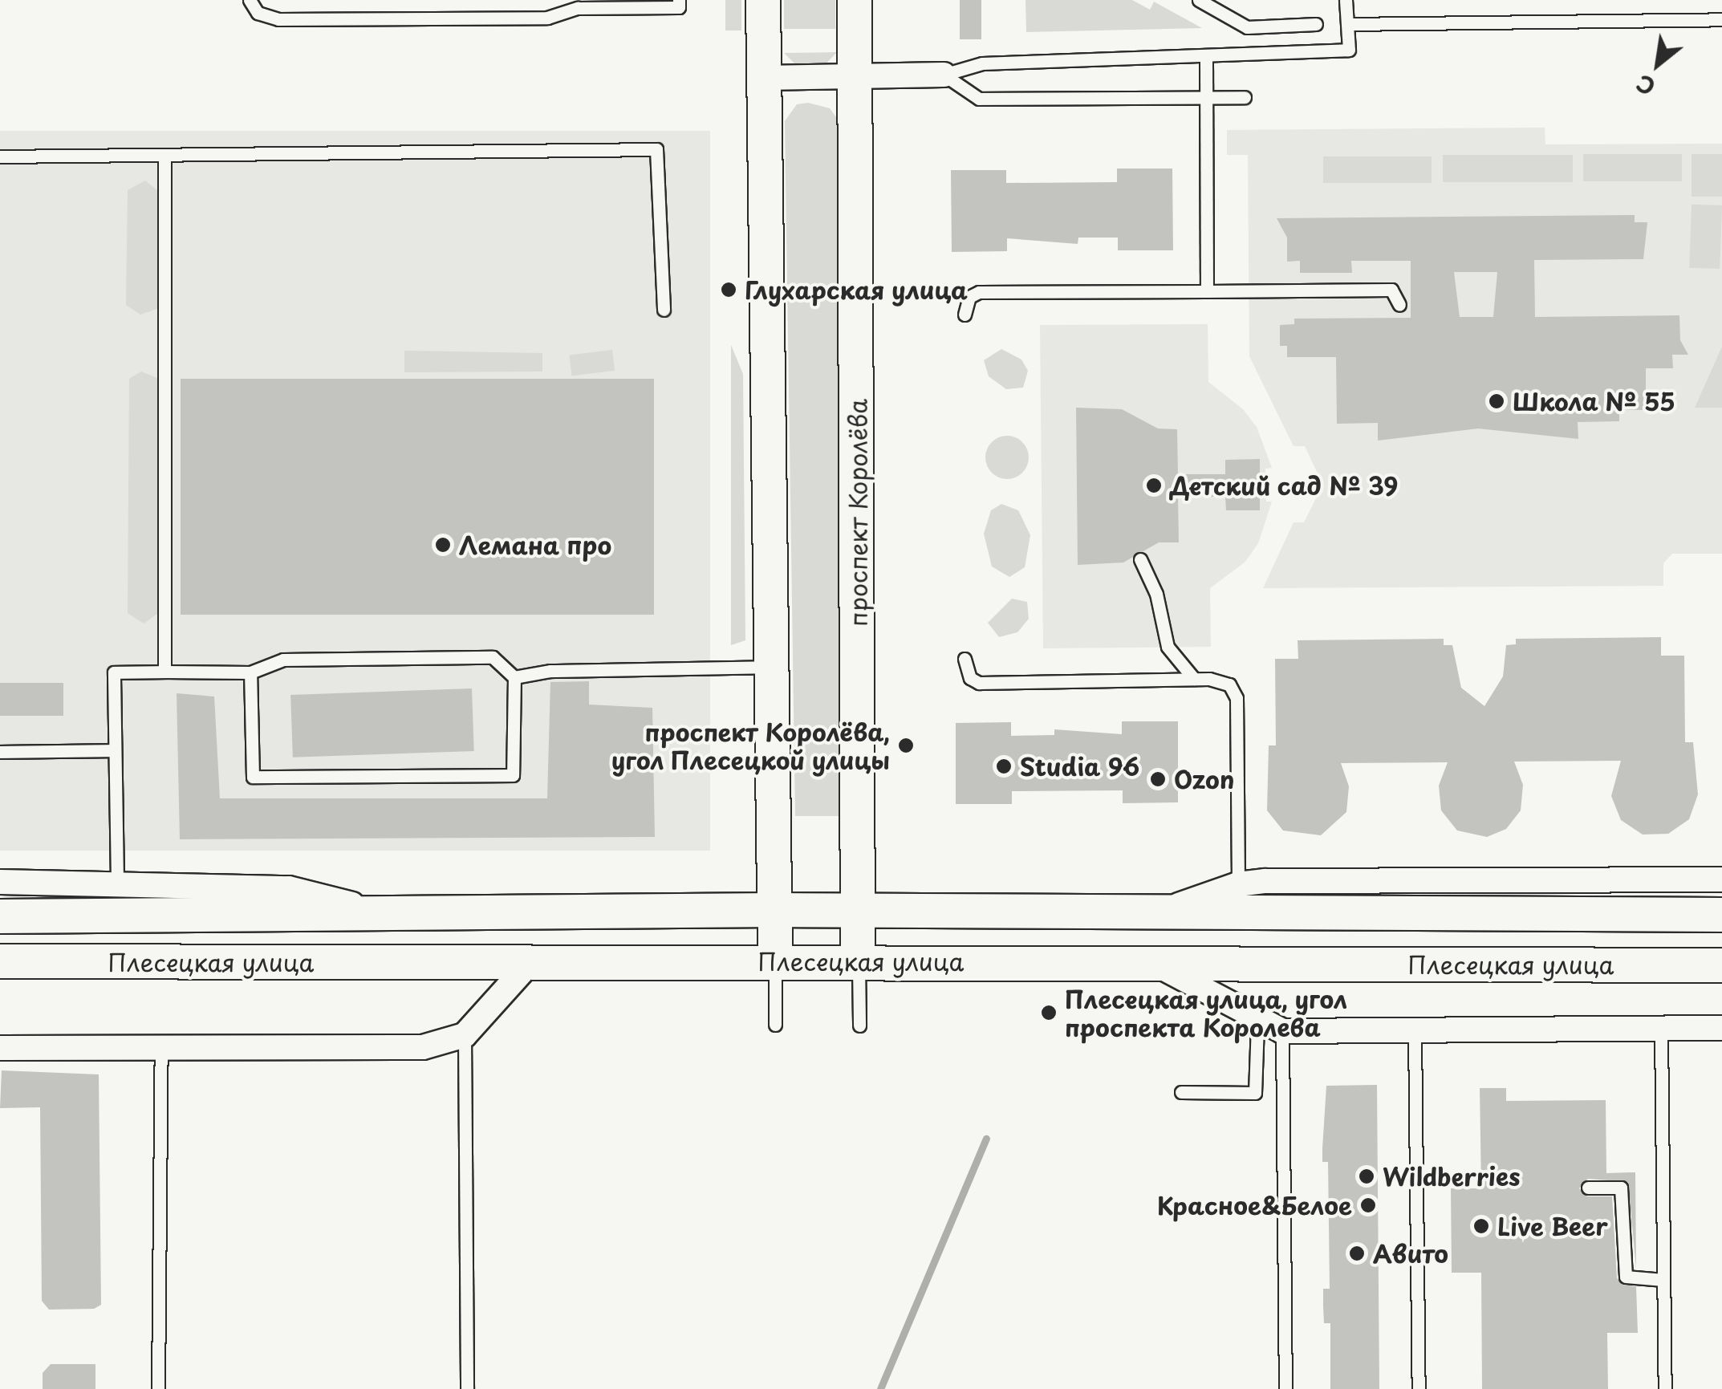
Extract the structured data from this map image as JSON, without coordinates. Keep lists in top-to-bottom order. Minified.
{"streets":{"main road":["проспект Королёва","Плесецкая улица"]},"crossings":[["проспект Королёва","Плесецкая улица"]],"places":["Глухарская улица","Школа № 55","Детский сад № 39","Лемана про","проспект Королёва, угол Плесецкой улицы","Studia 96","Ozon","Плесецкая улица, угол проспекта Королева","Wildberries","Красное&Белое","Live Beer","Авито"],"north":"bottom left"}
